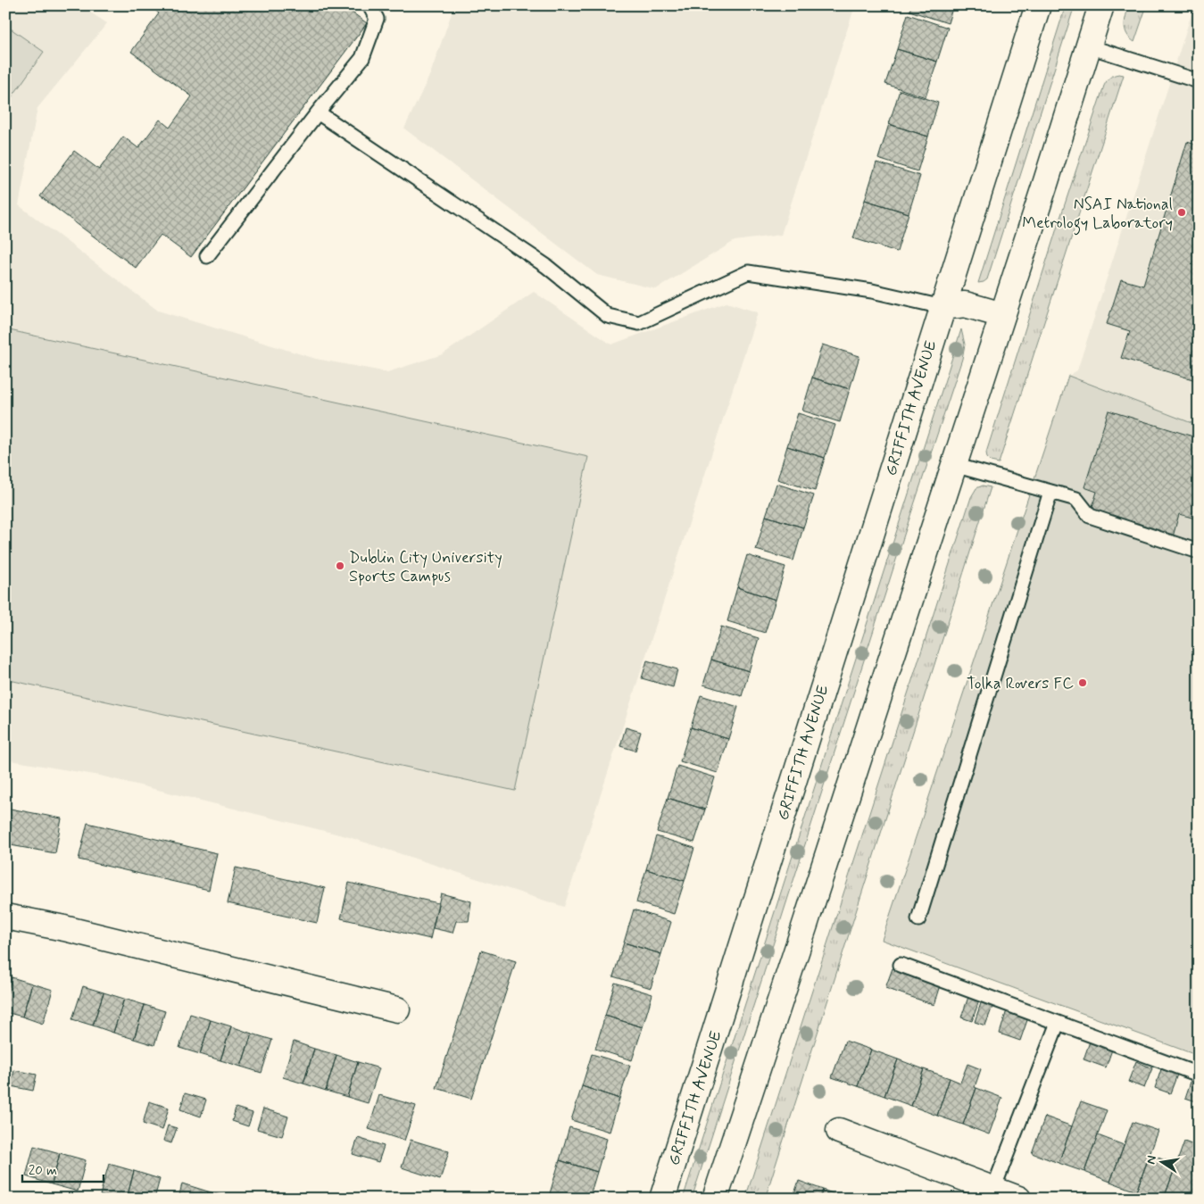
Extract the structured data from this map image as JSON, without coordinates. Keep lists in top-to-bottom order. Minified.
{"streets":{"street":["GRIFFITH AVENUE"]},"places":["NSAI National Metrology Laboratory","Dublin City University Sports Campus","Tolka Rovers FC"],"scale_bar":"20 m","north":"left"}
